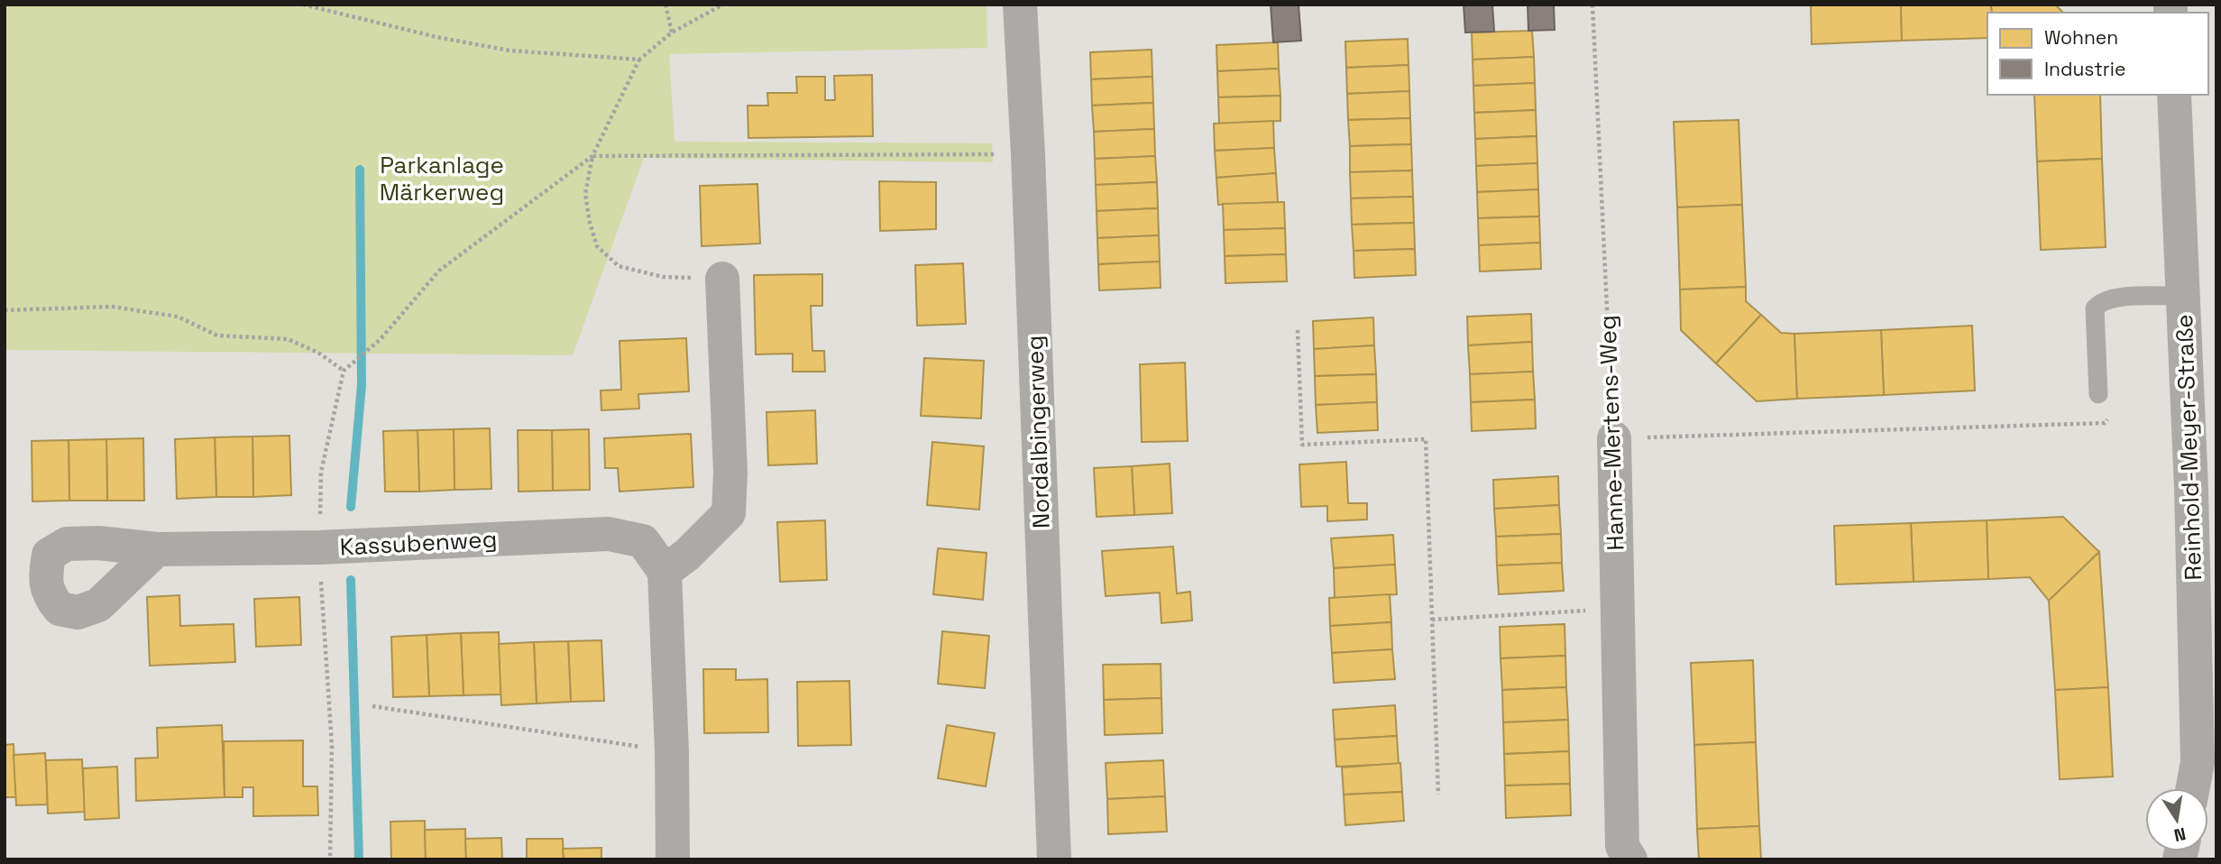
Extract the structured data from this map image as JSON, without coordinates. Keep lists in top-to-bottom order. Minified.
{"streets":{"street":["Nordalbingerweg","Hanne-Mertens-Weg","Reinhold-Meyer-Straße","Kassubenweg"]},"parks":["Parkanlage Märkerweg"],"legend":["Wohnen","Industrie"],"north":"bottom"}
